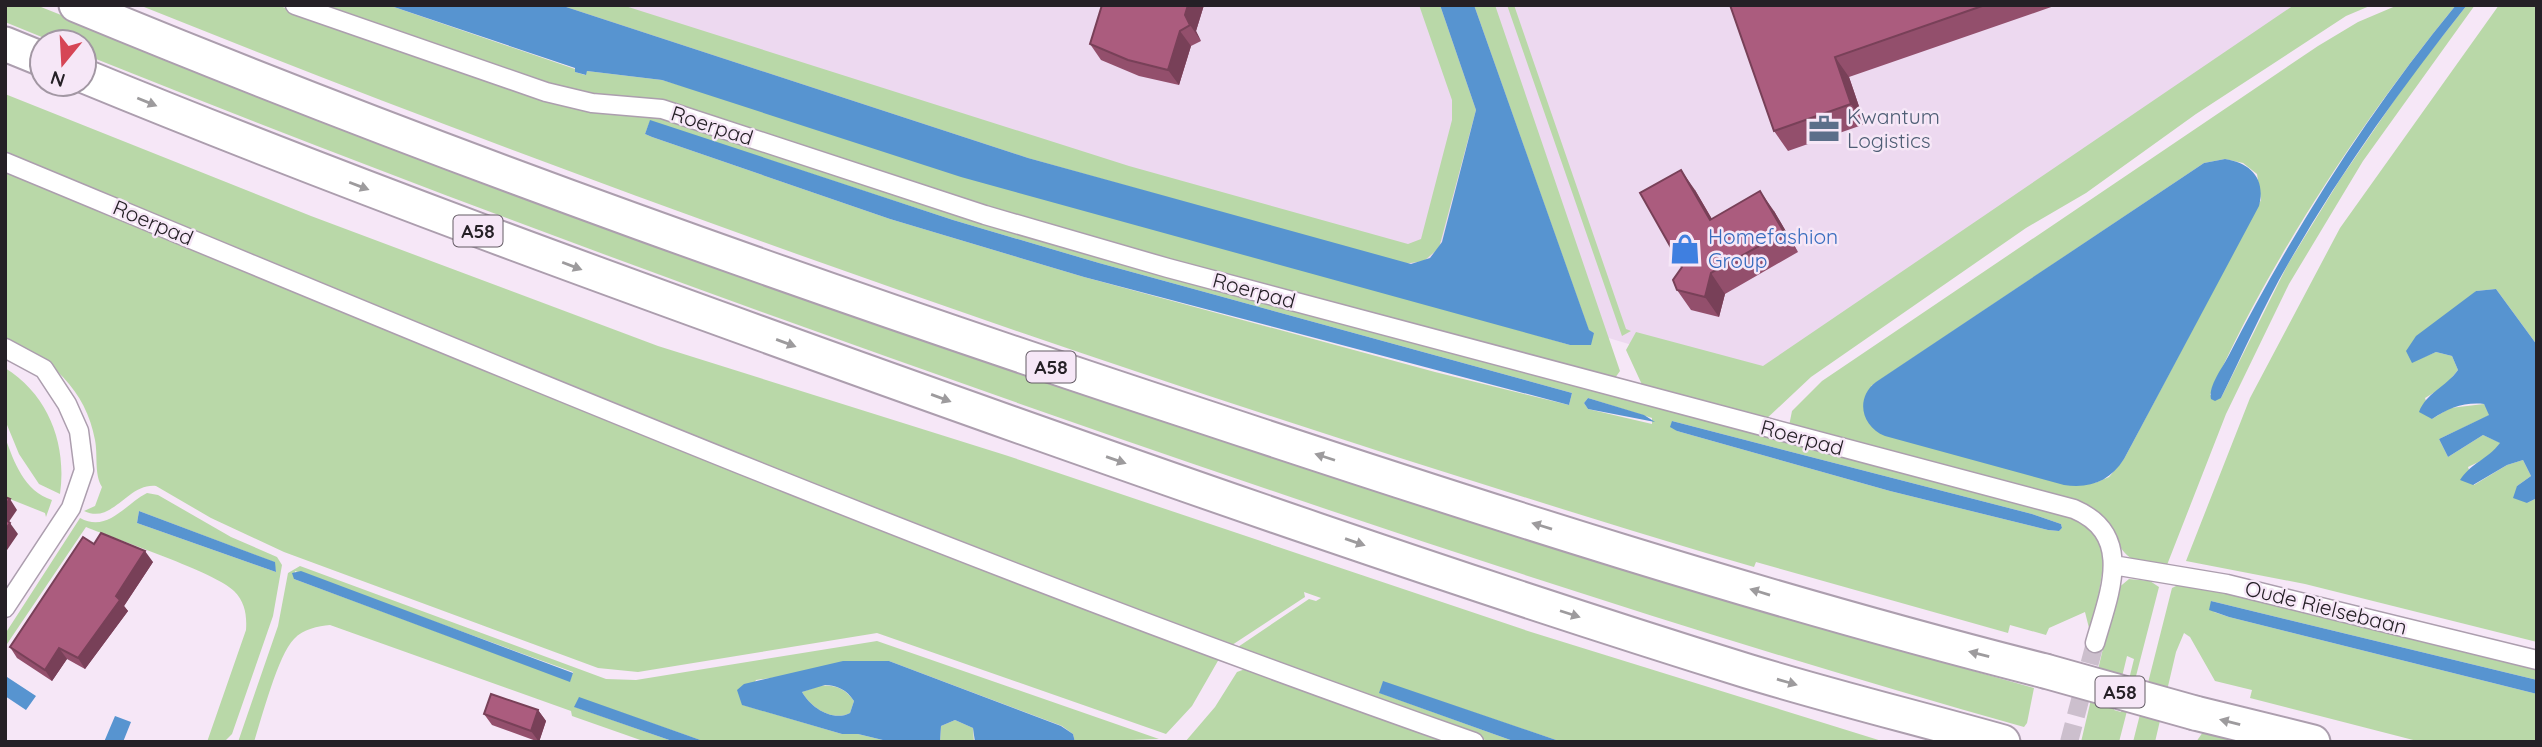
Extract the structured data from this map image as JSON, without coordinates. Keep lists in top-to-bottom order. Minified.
{"streets":{"highway":["A58"],"street":["Roerpad","Oude Rielsebaan"]},"crossings":[["Roerpad","Oude Rielsebaan"]],"places":{"office":["Kwantum Logistics"],"shop":["Homefashion Group"]},"north":"bottom"}
